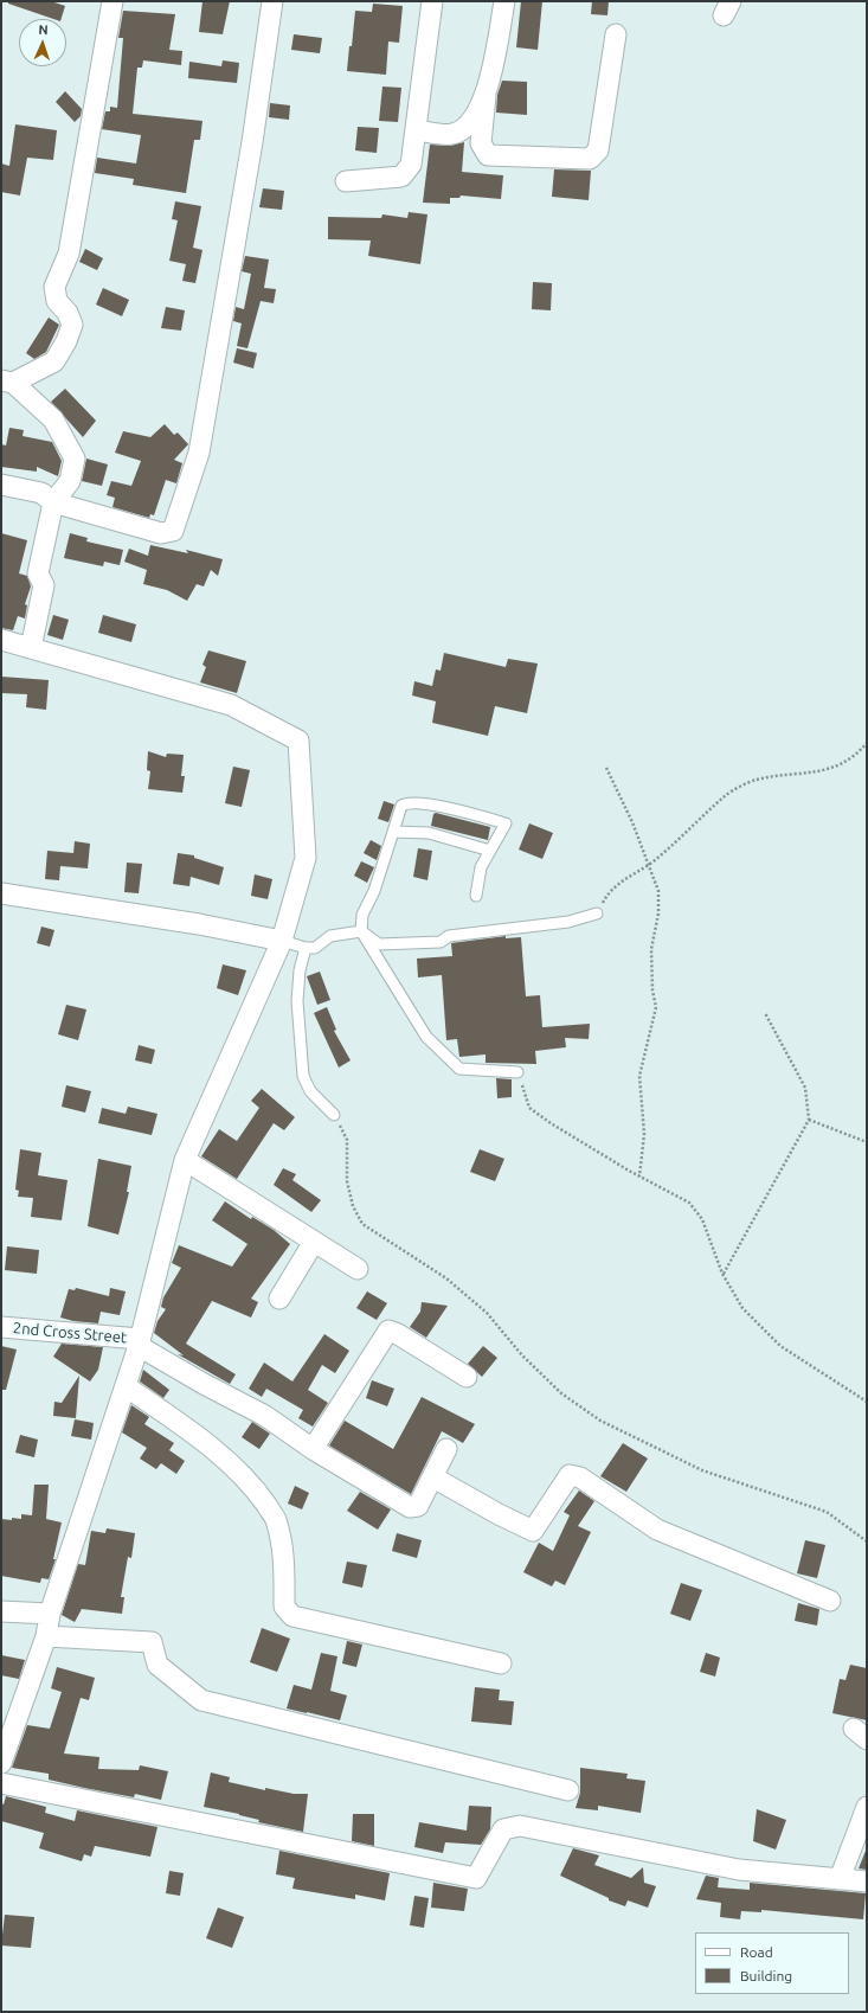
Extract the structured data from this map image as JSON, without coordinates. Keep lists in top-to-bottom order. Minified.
{"streets":{"street":["2nd Cross Street"]},"legend":["Road","Building"],"north":"top"}
